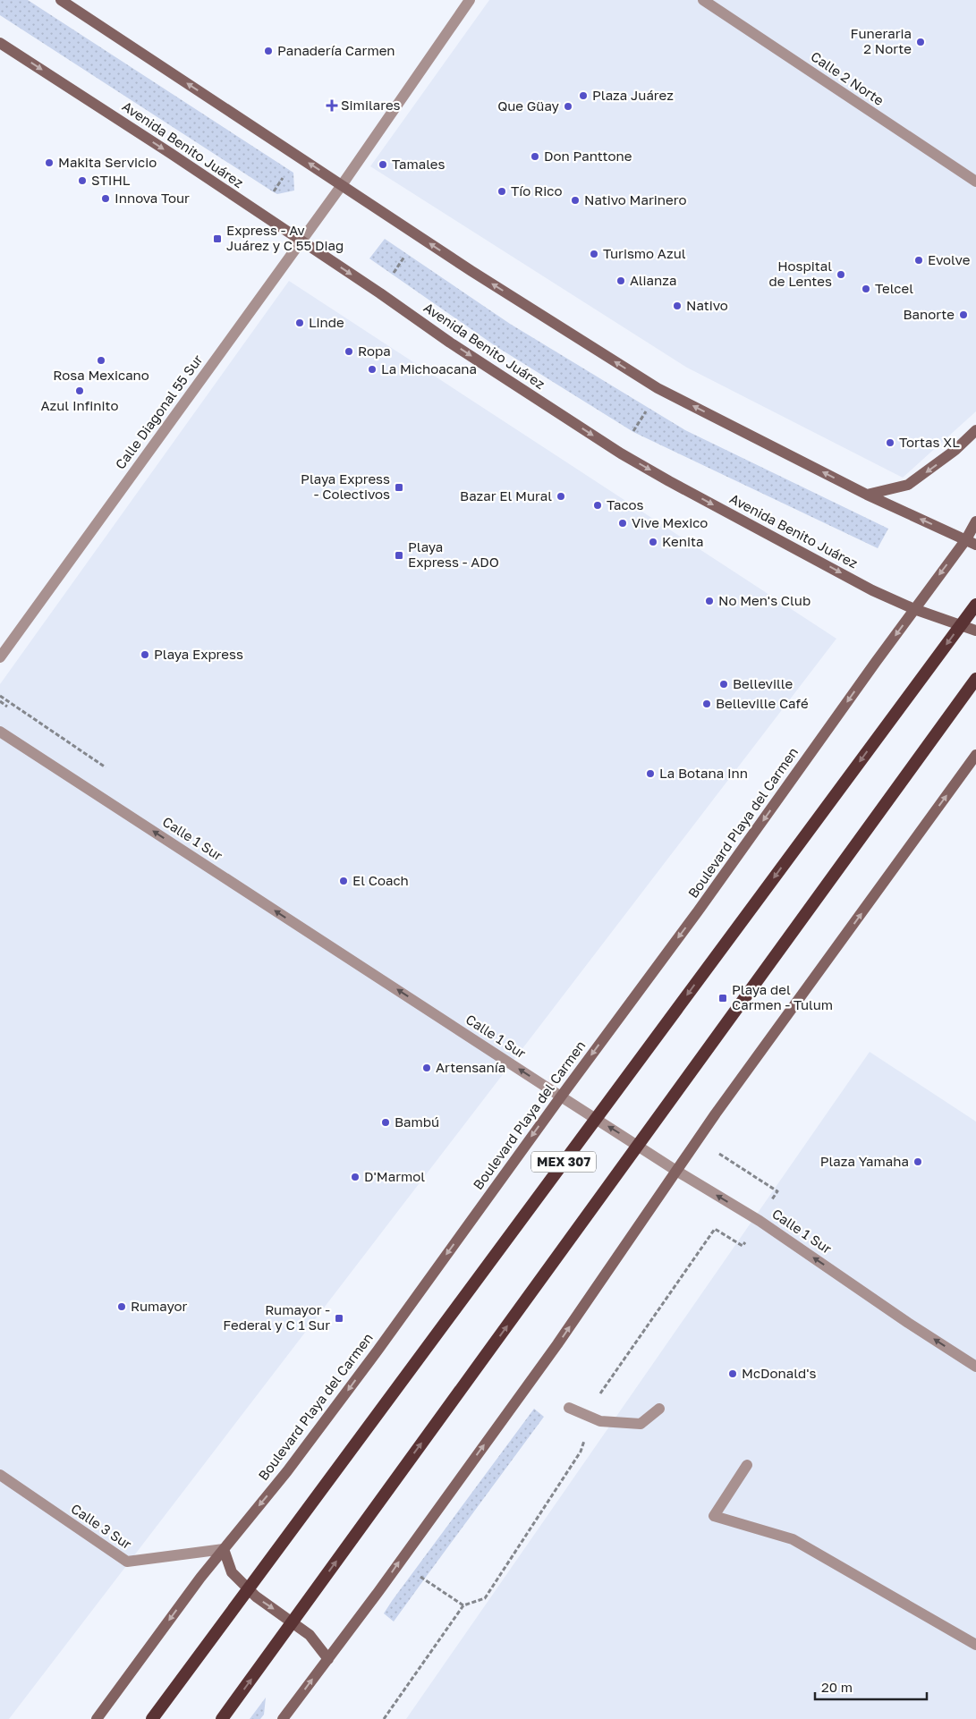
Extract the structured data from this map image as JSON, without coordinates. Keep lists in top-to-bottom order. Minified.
{"streets":{"highway":["MEX 307"],"main road":["Avenida Benito Juárez","Boulevard Playa del Carmen"],"street":["Calle 2 Norte","Calle Diagonal 55 Sur","Calle 1 Sur","Calle 3 Sur"]},"crossings":[["Avenida Benito Juárez","Calle Diagonal 55 Sur"],["Avenida Benito Juárez","Boulevard Playa del Carmen"],["Boulevard Playa del Carmen","Calle 1 Sur"],["Boulevard Playa del Carmen","Calle 3 Sur"]],"one_way":["Boulevard Playa del Carmen","Calle 1 Sur"],"places":{"other":["Funeraria 2 Norte","Panadería Carmen","Plaza Juárez","Que Güay","Don Panttone","Makita Servicio","Tamales","STIHL","Tío Rico","Innova Tour","Nativo Marinero","Turismo Azul","Evolve","Hospital de Lentes","Alianza","Telcel","Nativo","Banorte","Linde","Ropa","Rosa Mexicano","La Michoacana","Azul Infinito","Tortas XL","Bazar El Mural","Tacos","Vive Mexico","Kenita","No Men's Club","Playa Express","Belleville","Belleville Café","La Botana Inn","El Coach","Artensanía","Bambú","Plaza Yamaha","D'Marmol","Rumayor","McDonald's"],"health":["Similares"],"transit":["Express - Av Juárez y C 55 Diag","Playa Express - Colectivos","Playa Express - ADO","Playa del Carmen - Tulum","Rumayor - Federal y C 1 Sur"]},"scale_bar":"20 m"}
